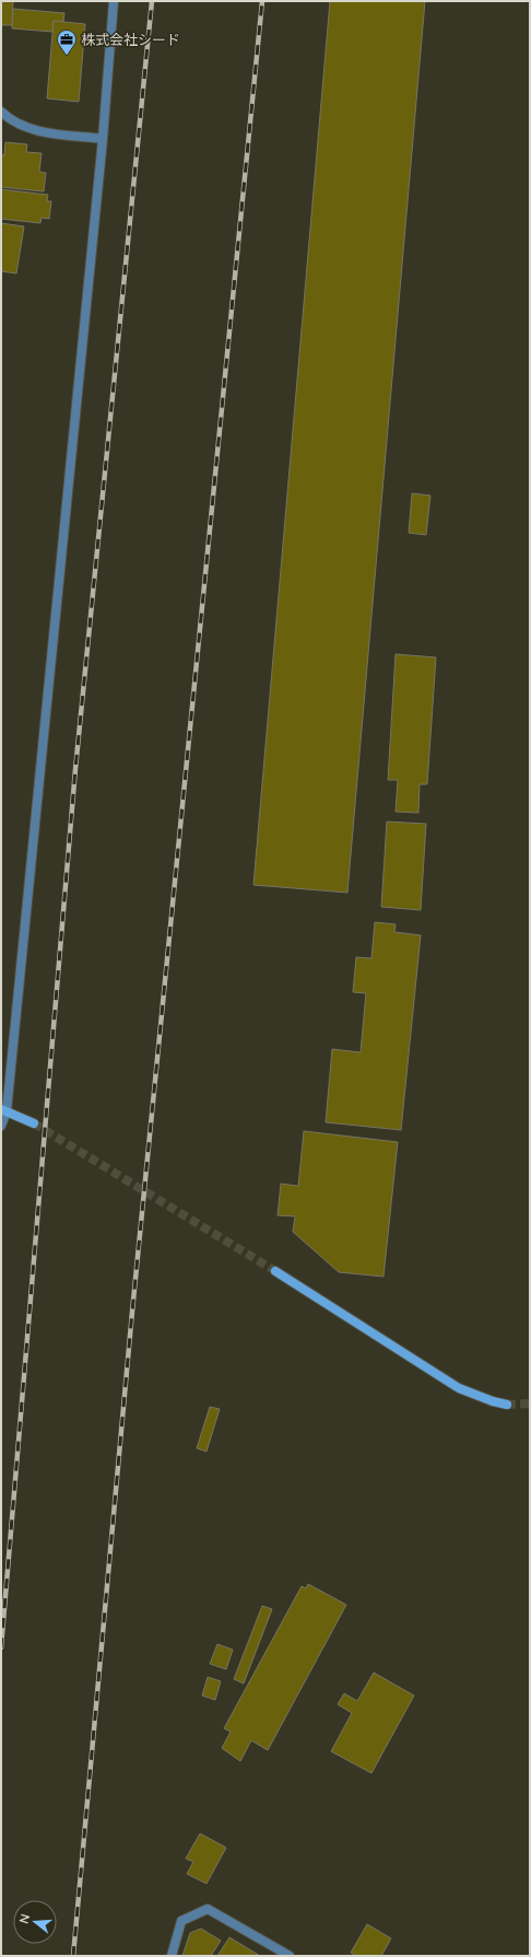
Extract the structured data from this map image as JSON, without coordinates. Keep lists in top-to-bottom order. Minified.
{"places":{"office":["株式会社シード"]},"north":"left"}
